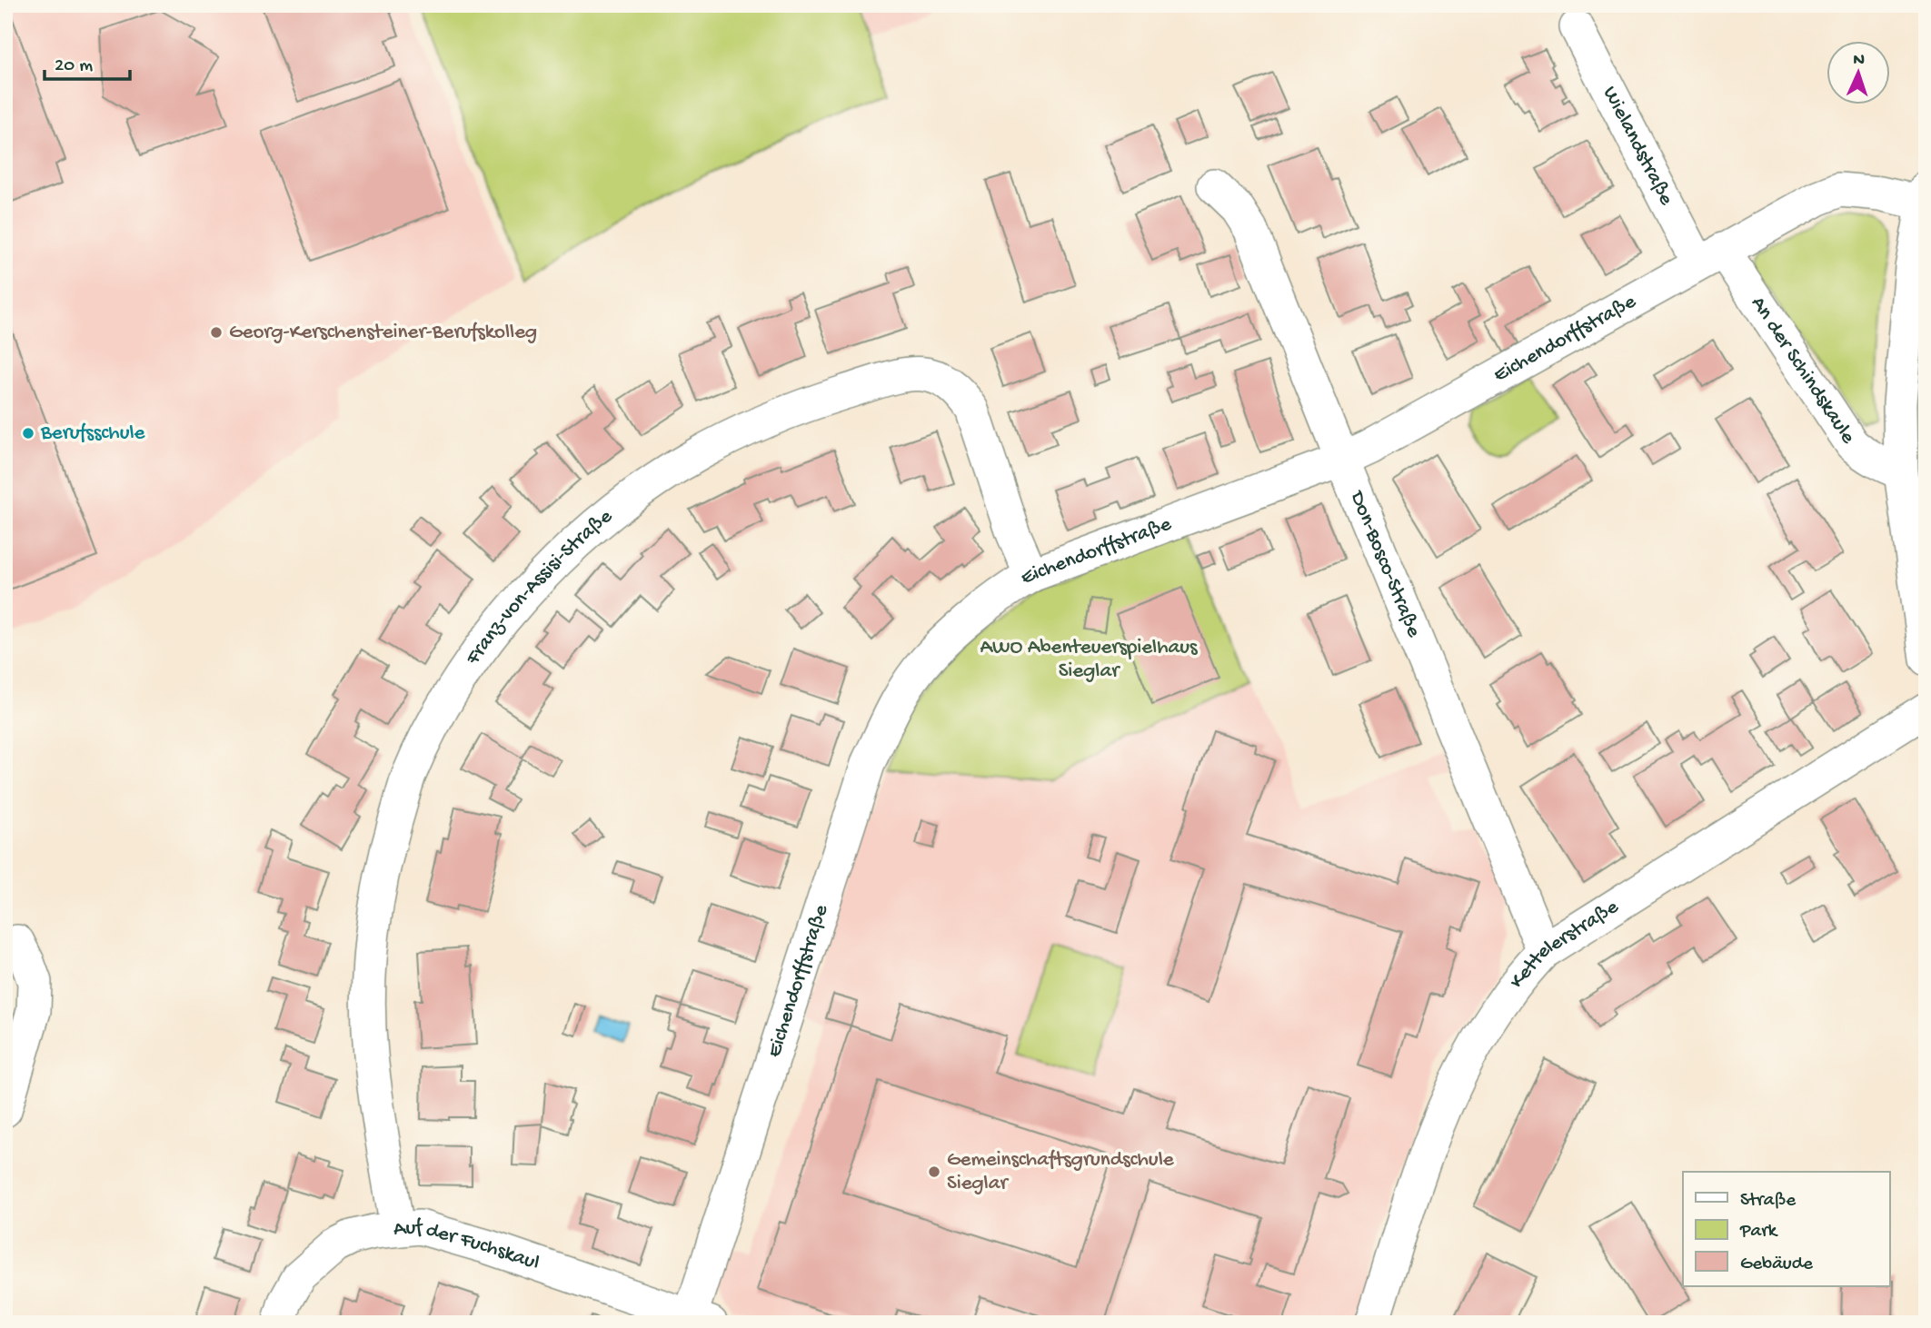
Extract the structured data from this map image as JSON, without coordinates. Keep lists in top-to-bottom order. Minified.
{"streets":{"street":["Wielandstraße","Eichendorffstraße","An der Schindskaule","Don-Bosco-Straße","Franz-von-Assisi-Straße","Kettelerstraße","Auf der Fuchskaul"]},"crossings":[["Wielandstraße","Eichendorffstraße"],["Wielandstraße","An der Schindskaule"],["Eichendorffstraße","An der Schindskaule"],["Eichendorffstraße","Don-Bosco-Straße"],["Eichendorffstraße","Franz-von-Assisi-Straße"],["Eichendorffstraße","Auf der Fuchskaul"],["Don-Bosco-Straße","Kettelerstraße"],["Franz-von-Assisi-Straße","Auf der Fuchskaul"]],"parks":["AWO Abenteuerspielhaus Sieglar"],"places":["Georg-Kerschensteiner-Berufskolleg","Berufsschule","Gemeinschaftsgrundschule Sieglar"],"legend":["Straße","Park","Gebäude"],"scale_bar":"20 m","north":"top"}
